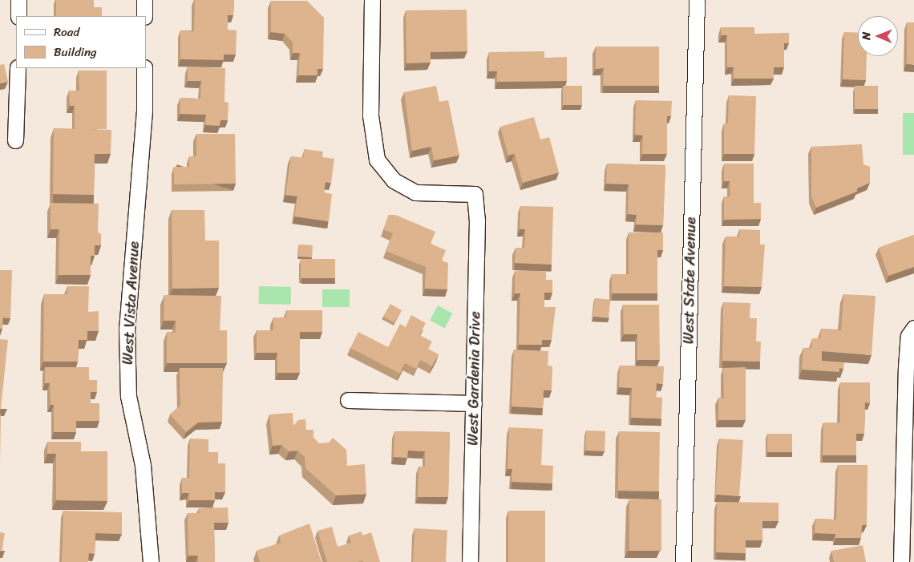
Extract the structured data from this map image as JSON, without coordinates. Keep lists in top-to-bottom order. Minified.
{"streets":{"street":["West State Avenue","West Vista Avenue","West Gardenia Drive"]},"legend":["Road","Building"],"north":"left"}
